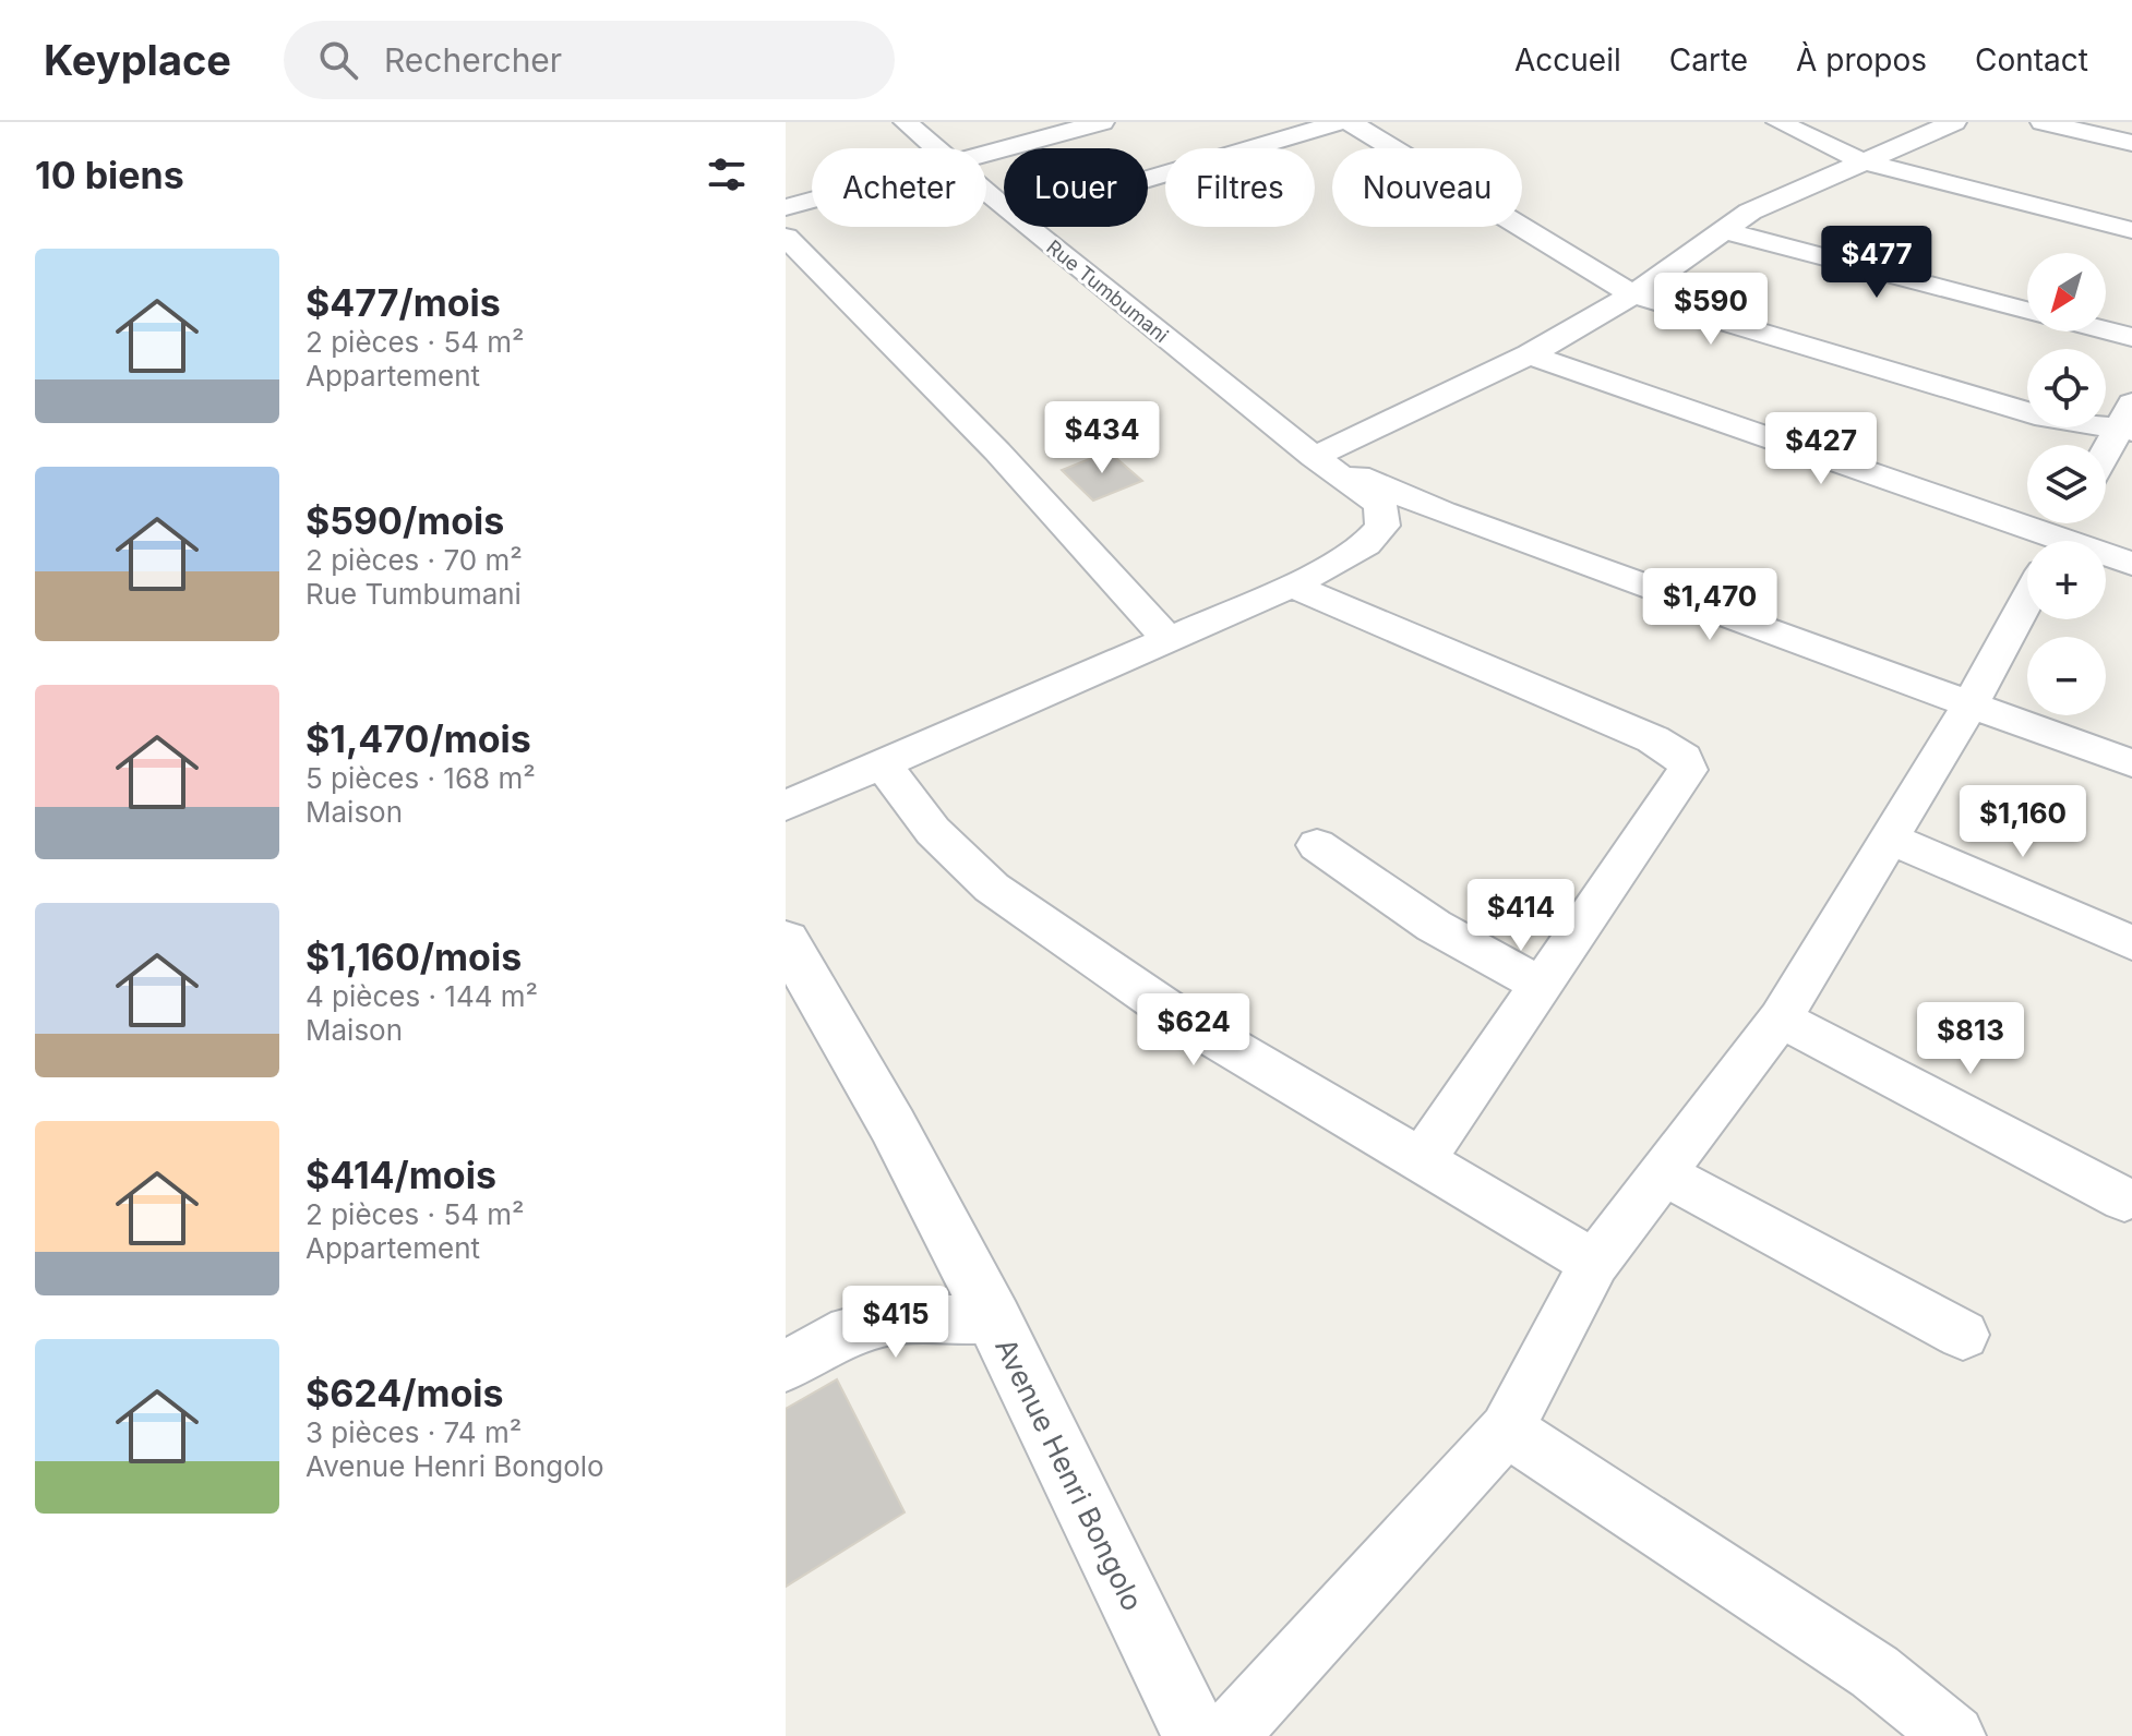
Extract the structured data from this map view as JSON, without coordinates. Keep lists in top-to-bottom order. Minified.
{"streets":{"street":["Rue Tumbumani","Avenue Henri Bongolo"]},"north":"bottom left","page":{"header":"Keyplace","search":"Rechercher","nav":["Accueil","Carte","À propos","Contact"],"heading":"10 biens","chip":["Acheter","Louer","Filtres","Nouveau"],"price":["$477","$590","$434","$427","$1,470","$1,160","$414","$624","$813","$415"],"list":[{"name":"$477/mois","note":"2 pièces · 54 m² · Appartement"},{"name":"$590/mois","note":"2 pièces · 70 m² · Rue Tumbumani"},{"name":"$1,470/mois","note":"5 pièces · 168 m² · Maison"},{"name":"$1,160/mois","note":"4 pièces · 144 m² · Maison"},{"name":"$414/mois","note":"2 pièces · 54 m² · Appartement"},{"name":"$624/mois","note":"3 pièces · 74 m² · Avenue Henri Bongolo"}],"map_buttons":["+","−"]}}
